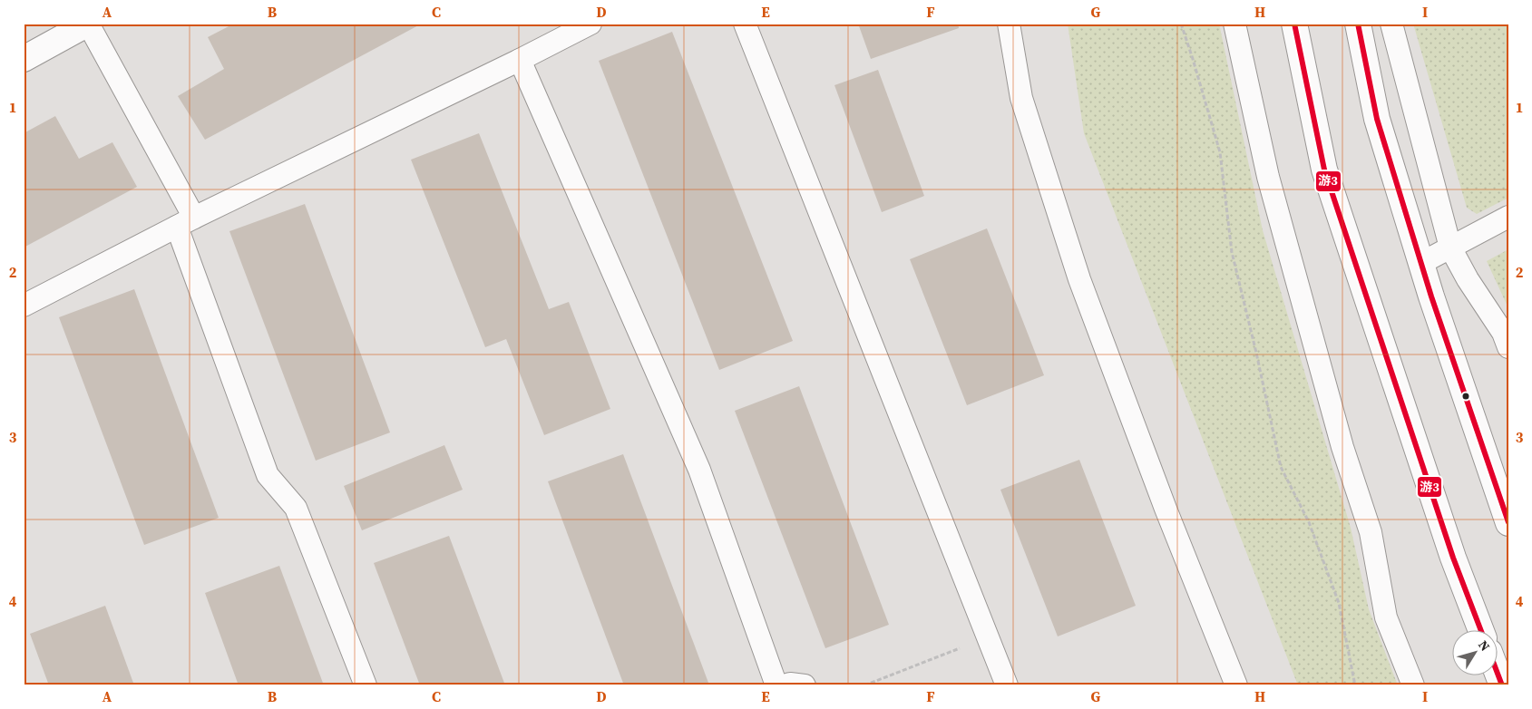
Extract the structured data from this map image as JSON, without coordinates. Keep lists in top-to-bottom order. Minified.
{"lines":["transit line 游3"],"north":"top right","grid":{"columns":["A","B","C","D","E","F","G","H","I"],"rows":["1","2","3","4"]}}
